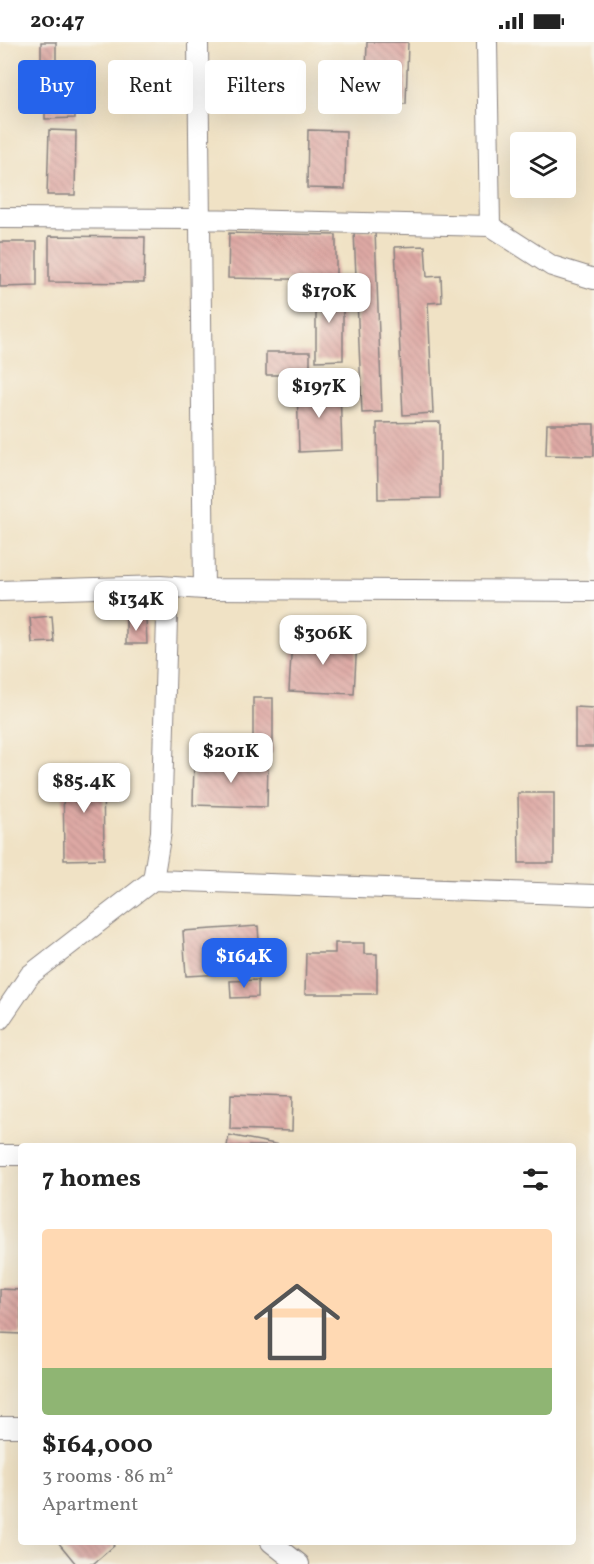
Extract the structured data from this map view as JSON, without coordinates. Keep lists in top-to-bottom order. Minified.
{"page":{"status":"20:47","chip":["Buy","Rent","Filters","New"],"price":["$170K","$197K","$134K","$306K","$201K","$85.4K","$164K"],"heading":"7 homes","list":[{"name":"$164,000","note":"3 rooms · 86 m² · Apartment"}]}}
